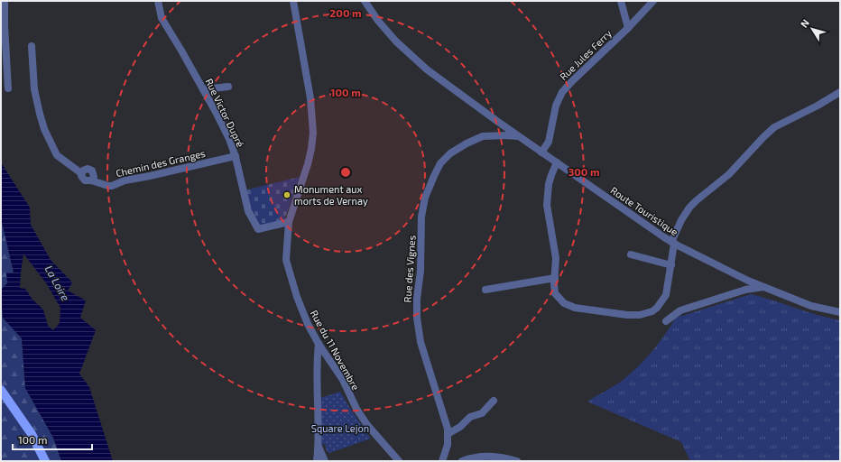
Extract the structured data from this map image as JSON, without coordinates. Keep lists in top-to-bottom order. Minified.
{"streets":{"street":["Rue Jules Ferry","Rue Victor Dupré","Chemin des Granges","Route Touristique","Rue des Vignes","Rue du 11 Novembre"]},"crossings":[["Rue Jules Ferry","Route Touristique"],["Rue Victor Dupré","Chemin des Granges"],["Rue Victor Dupré","Rue du 11 Novembre"],["Route Touristique","Rue des Vignes"]],"water":["La Loire"],"parks":["Square Lejon"],"places":["Monument aux morts de Vernay"],"scale_bar":"100 m","north":"top left","rings":["200 m","100 m","300 m"]}
